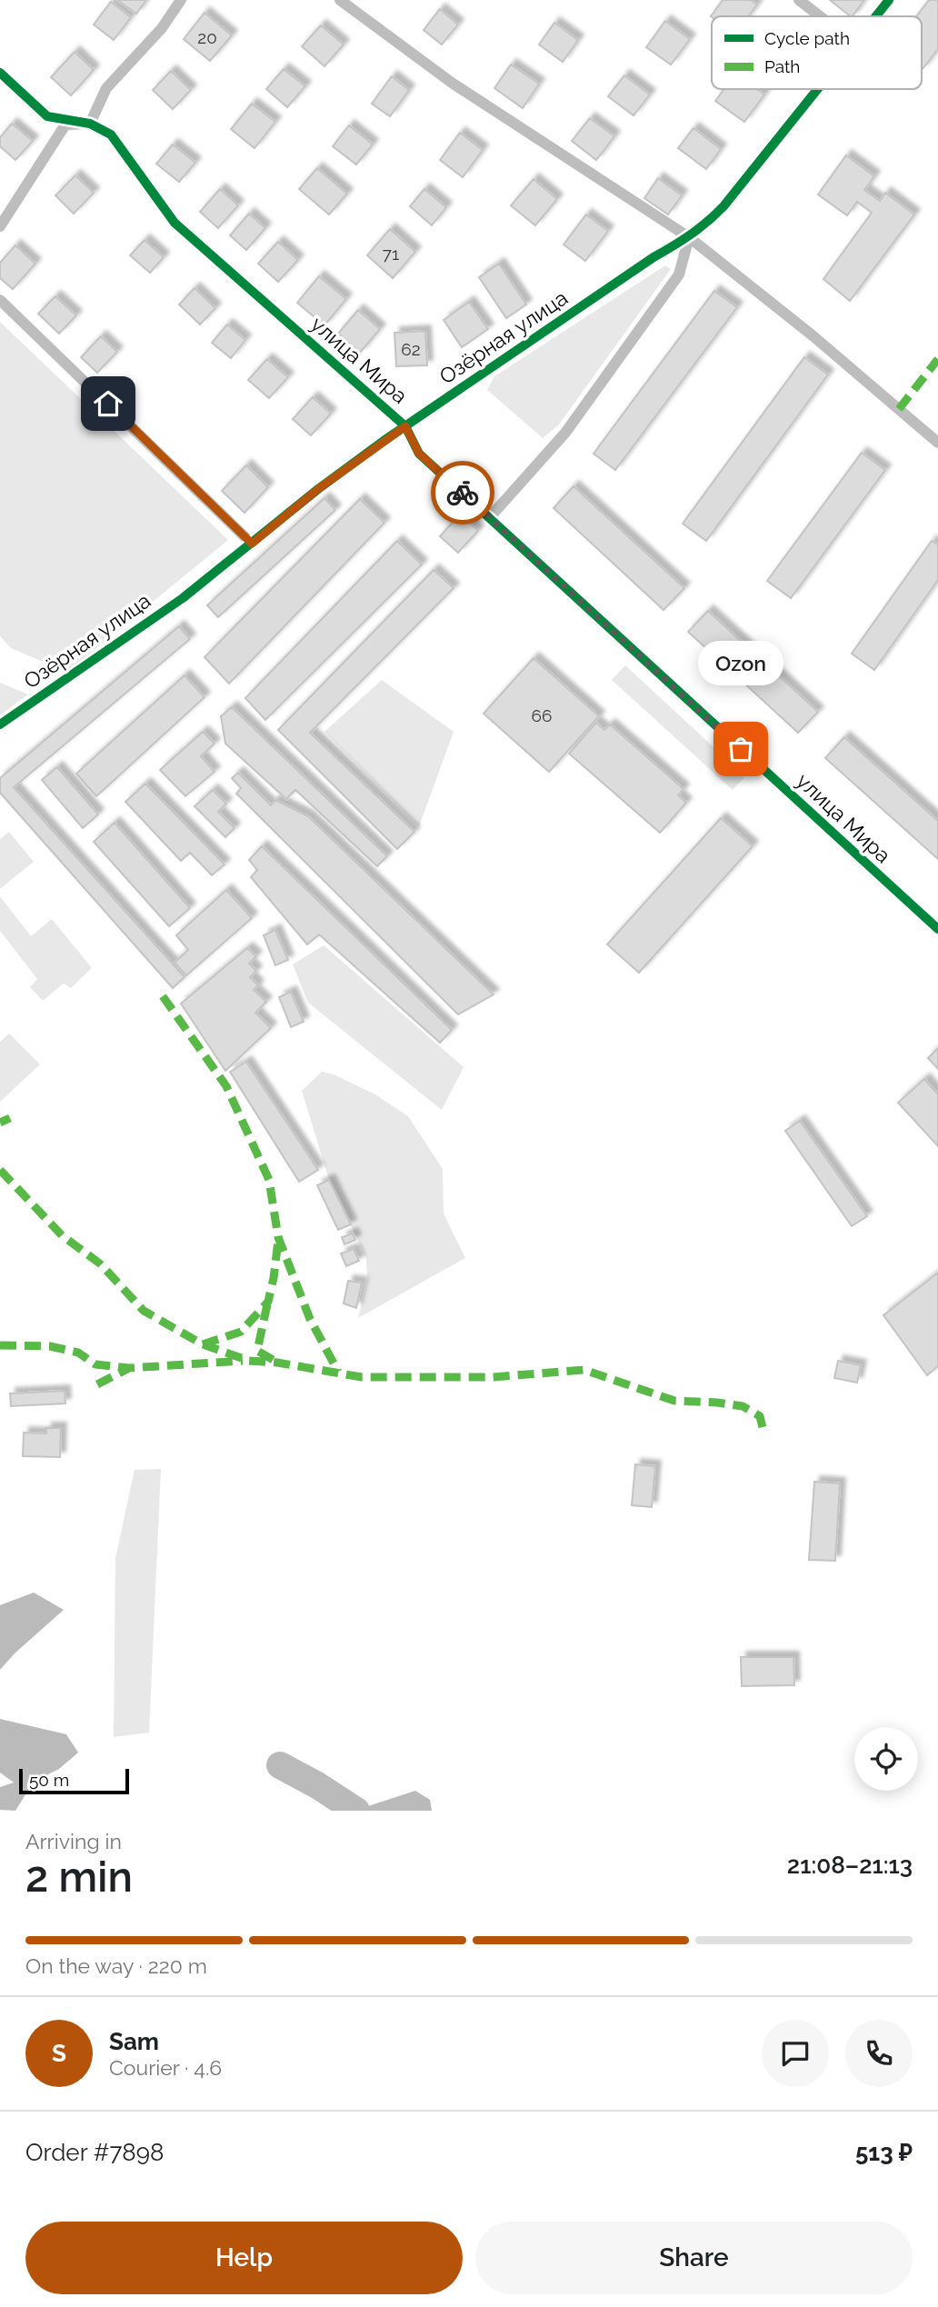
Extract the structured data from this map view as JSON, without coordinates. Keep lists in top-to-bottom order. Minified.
{"streets":{"street":["Озёрная улица","улица Мира"]},"crossings":[["Озёрная улица","улица Мира"]],"places":["Ozon"],"house_numbers":["20","71","62","66"],"legend":["Cycle path","Path"],"scale_bar":"50 m","page":{"bubble":"Ozon","scale":"50 m","heading":["2 min","Arriving in","21:08–21:13"],"panel":["Sam","Courier · 4.6","Order #7898","513 ₽"],"bar":"On the way · 220 m","round":"S","buttons":["Help","Share"]}}
